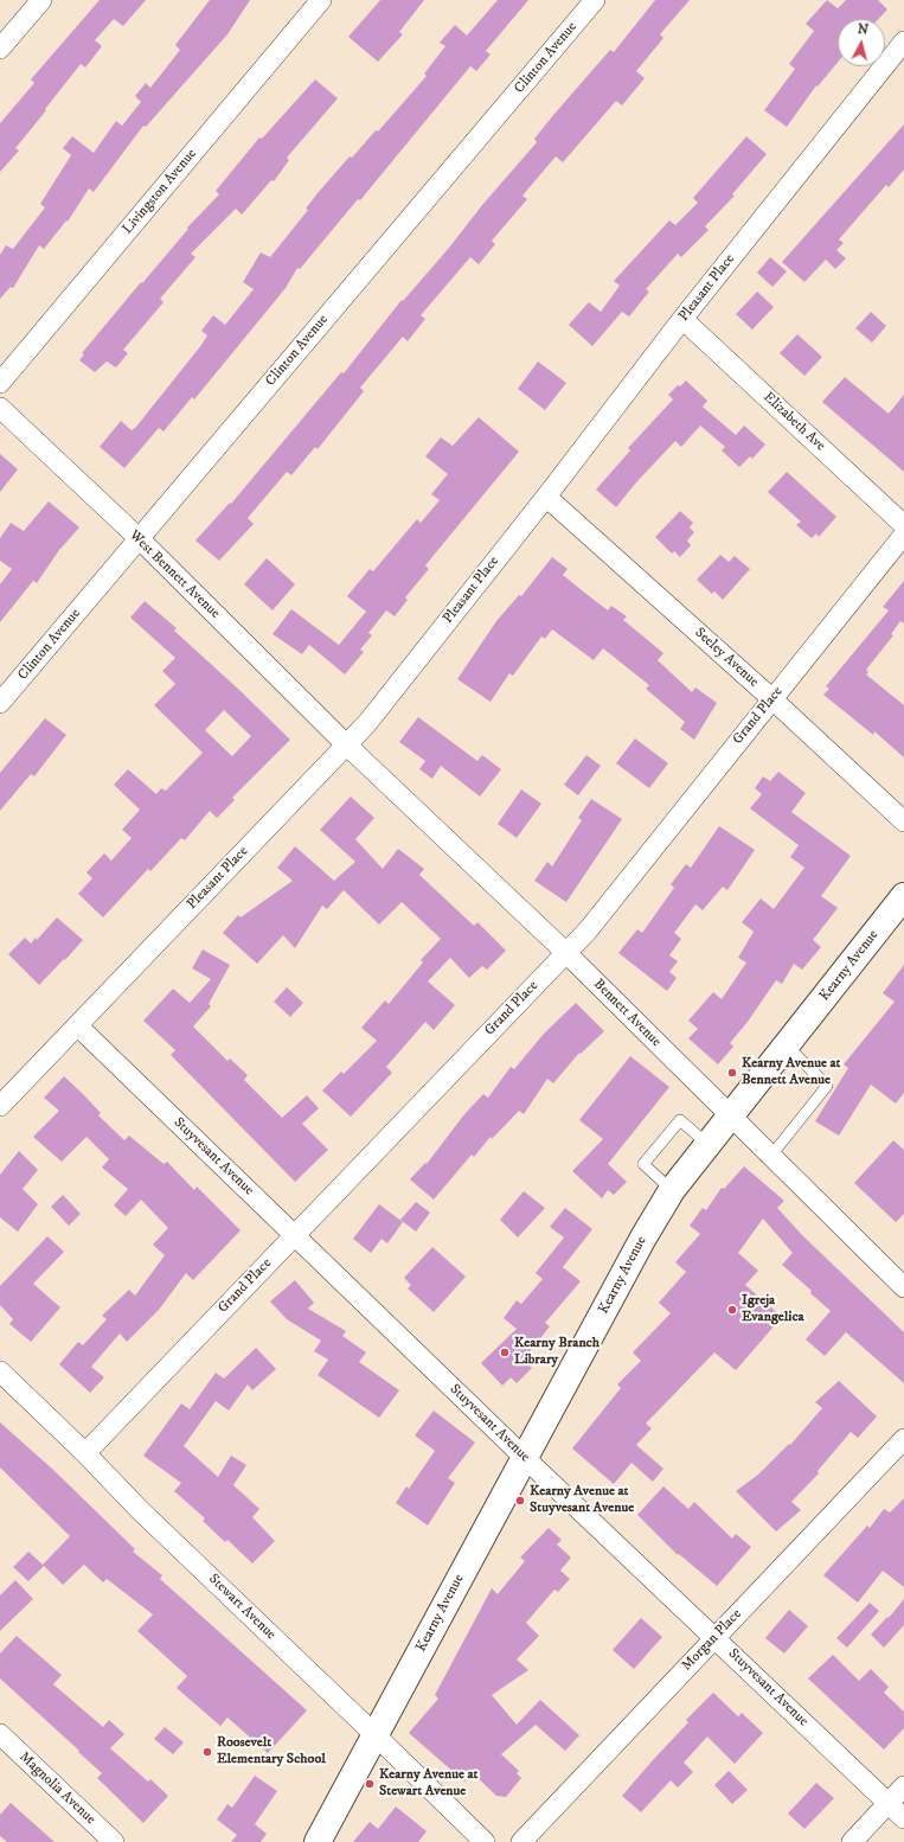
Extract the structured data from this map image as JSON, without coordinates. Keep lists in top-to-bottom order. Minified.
{"streets":{"main road":["Kearny Avenue"],"street":["Clinton Avenue","Livingston Avenue","Pleasant Place","Elizabeth Ave","West Bennett Avenue","Seeley Avenue","Grand Place","Bennett Avenue","Stuyvesant Avenue","Stewart Avenue","Morgan Place","Magnolia Avenue"]},"crossings":[["Clinton Avenue","West Bennett Avenue"],["Pleasant Place","Elizabeth Ave"],["Pleasant Place","West Bennett Avenue"],["Pleasant Place","Seeley Avenue"],["Pleasant Place","Bennett Avenue"],["Pleasant Place","Stuyvesant Avenue"],["West Bennett Avenue","Bennett Avenue"],["Seeley Avenue","Grand Place"],["Grand Place","Bennett Avenue"],["Grand Place","Stuyvesant Avenue"],["Grand Place","Stewart Avenue"],["Kearny Avenue","Bennett Avenue"],["Kearny Avenue","Stuyvesant Avenue"],["Kearny Avenue","Stewart Avenue"],["Stuyvesant Avenue","Morgan Place"]],"places":["Kearny Avenue at Bennett Avenue","Igreja Evangelica","Kearny Branch Library","Kearny Avenue at Stuyvesant Avenue","Roosevelt Elementary School","Kearny Avenue at Stewart Avenue"],"north":"top"}
